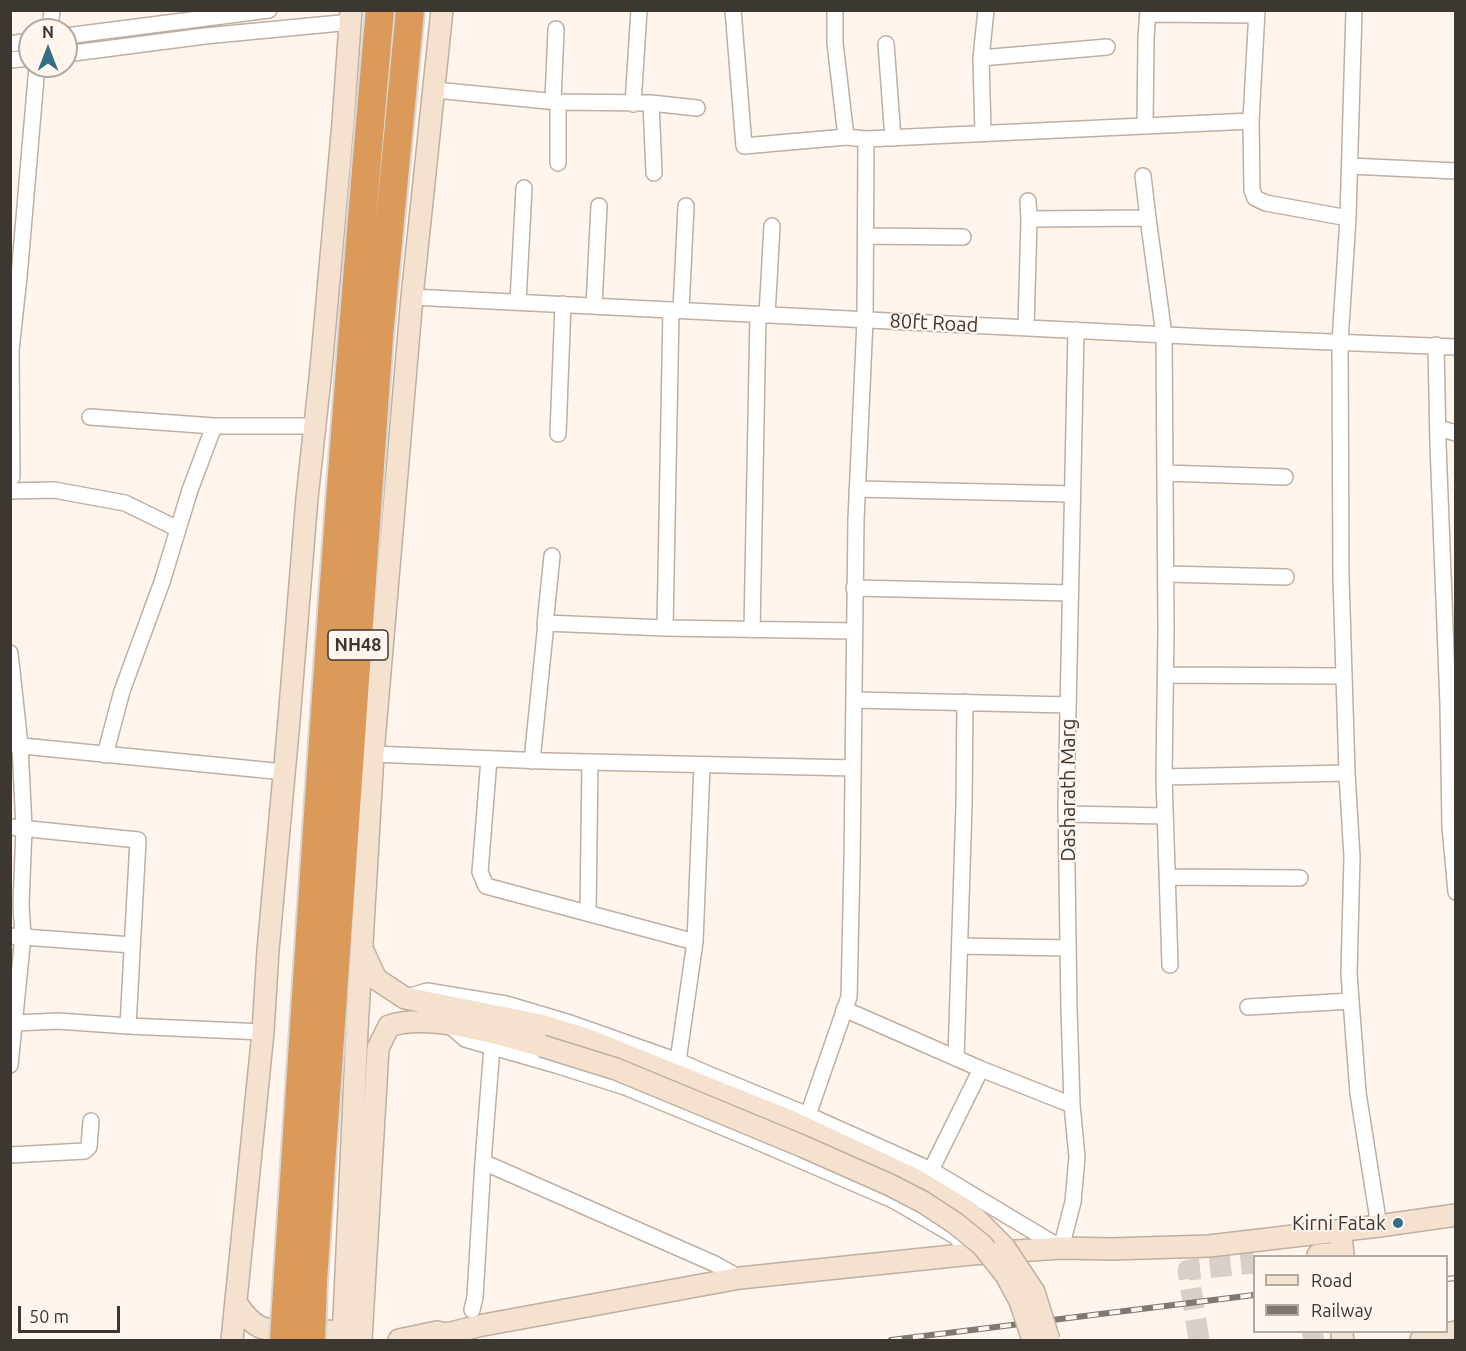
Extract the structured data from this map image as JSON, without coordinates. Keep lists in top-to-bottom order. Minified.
{"streets":{"highway":["NH48"],"street":["80ft Road","Dasharath Marg"]},"crossings":[["80ft Road","Dasharath Marg"]],"places":["Kirni Fatak"],"legend":["Road","Railway"],"scale_bar":"50 m","north":"top"}
